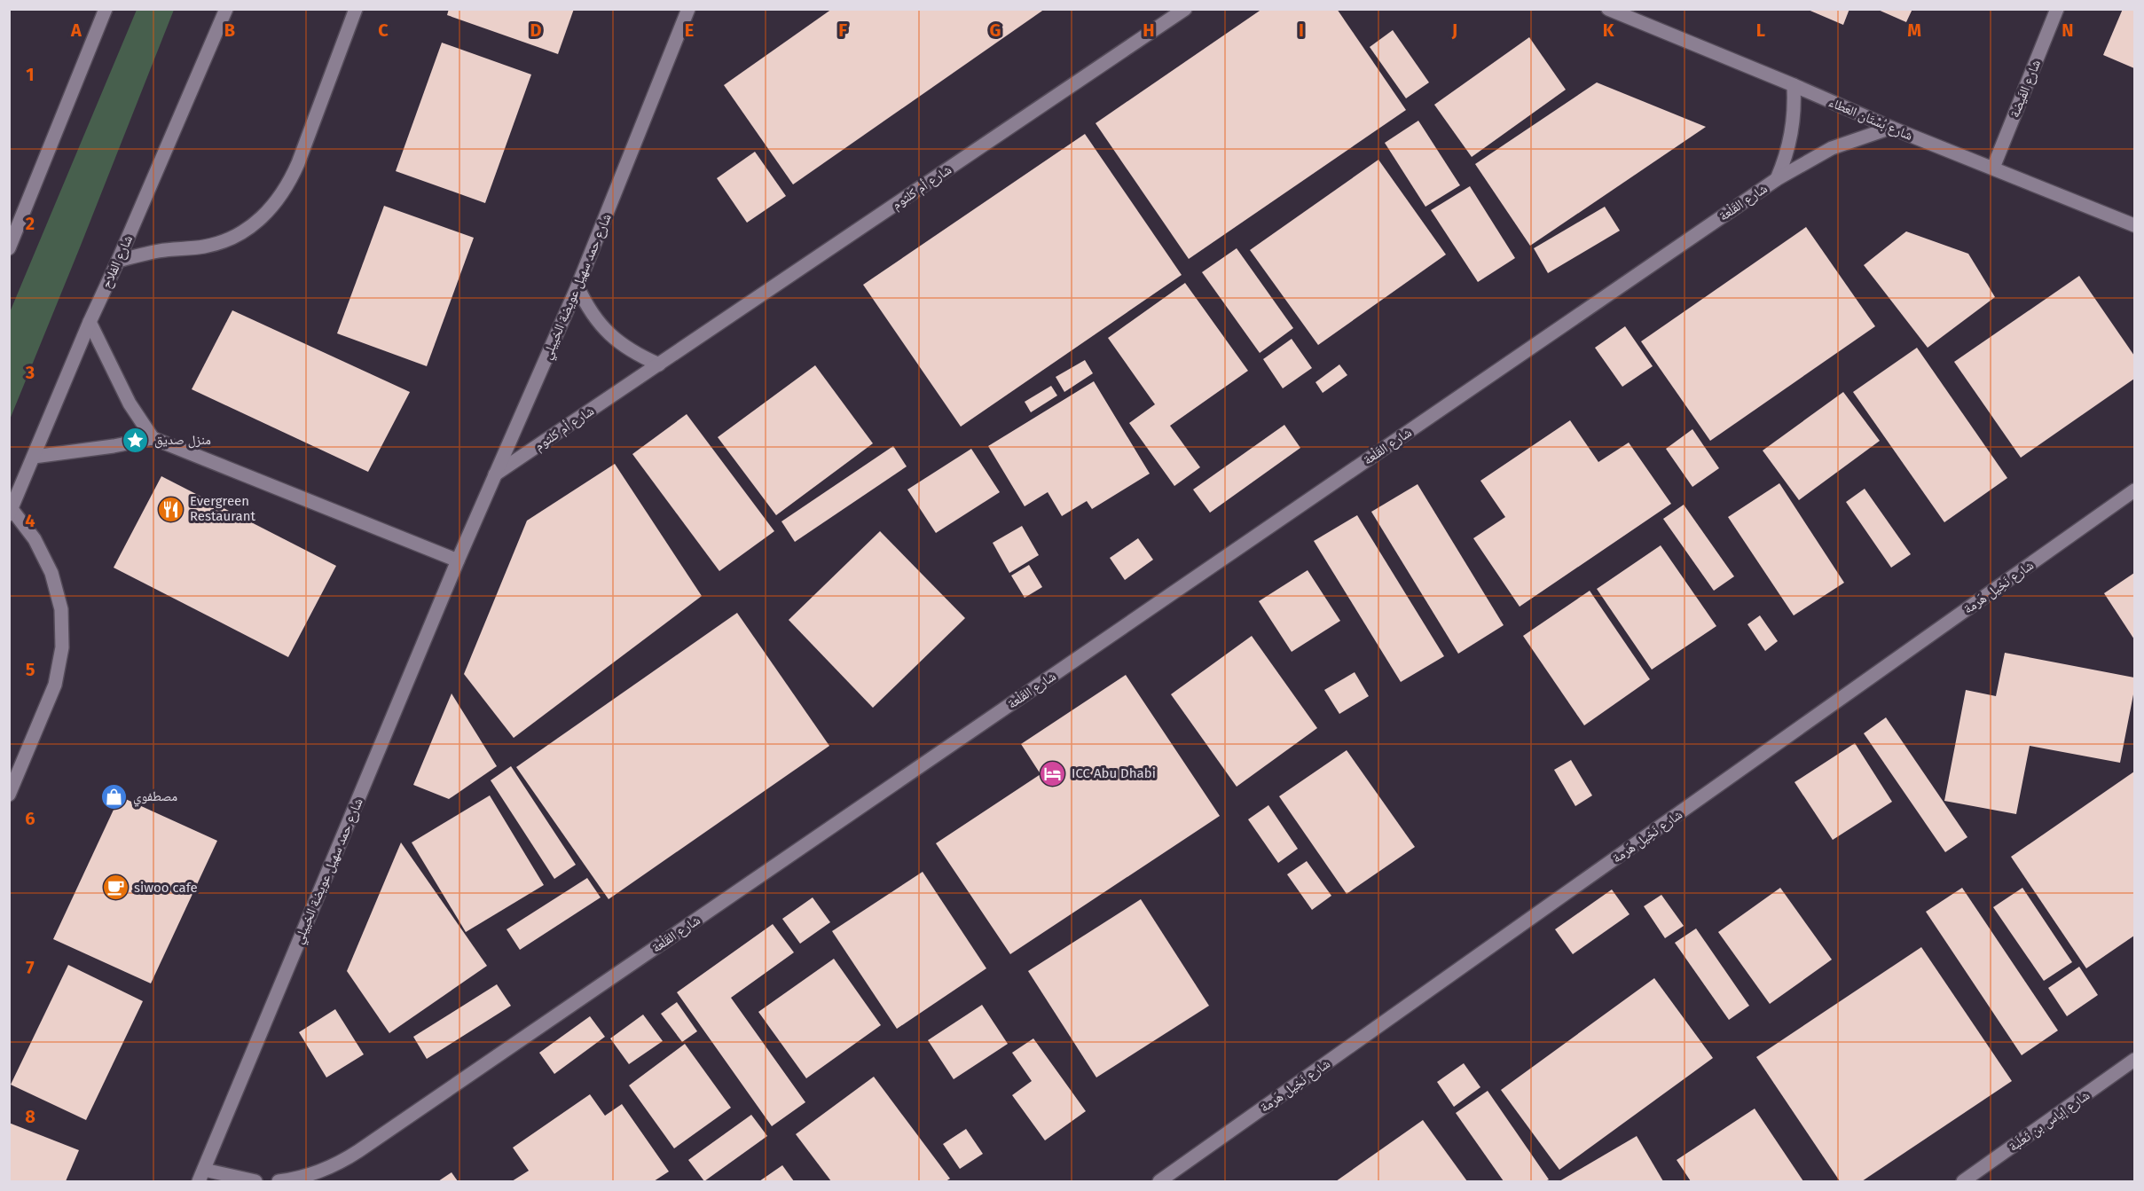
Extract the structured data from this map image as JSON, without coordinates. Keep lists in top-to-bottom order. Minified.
{"streets":{"street":["شارع الفَيضة","شارع بُسْتَان العَطاء","شارع أم كلثوم","شارع القَلْعة","شارع الفلاح","شارع حمد سهيل عويضة الخييلي","شارع نَخِيل هَرمة","شارع إياس بن ثَعلَبة"]},"crossings":[["شارع الفَيضة","شارع بُسْتَان العَطاء"],["شارع بُسْتَان العَطاء","شارع القَلْعة"],["شارع أم كلثوم","شارع حمد سهيل عويضة الخييلي"]],"places":{"place":["منزل صديق"],"restaurant":["Evergreen Restaurant"],"hotel":["ICC Abu Dhabi"],"shop":["مصطفوي"],"cafe":["siwoo cafe"]},"grid":{"columns":["A","B","C","D","E","F","G","H","I","J","K","L","M","N"],"rows":["1","2","3","4","5","6","7","8"]}}
